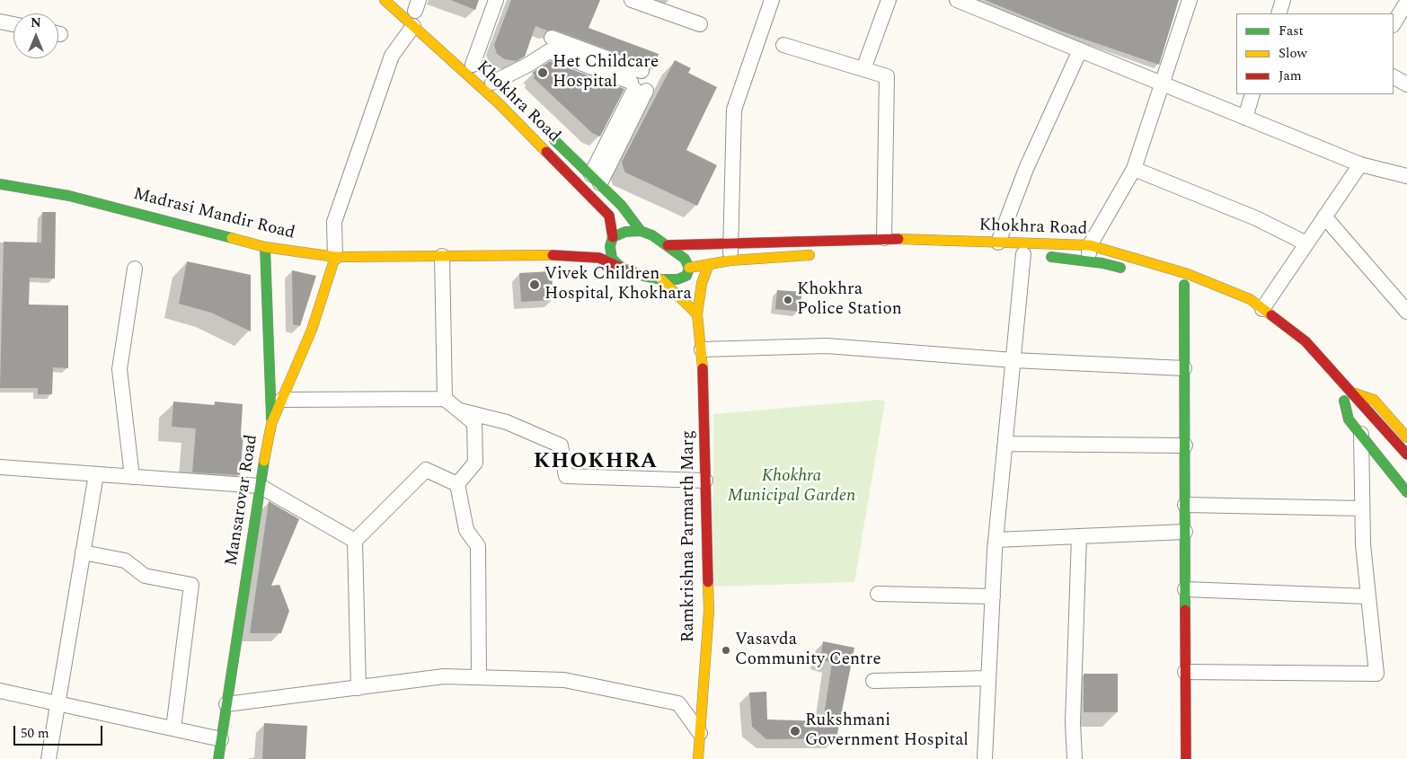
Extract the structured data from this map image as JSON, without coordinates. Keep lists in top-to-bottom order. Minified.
{"streets":{"street":["Khokhra Road","Madrasi Mandir Road","Mansarovar Road","Ramkrishna Parmarth Marg"]},"crossings":[["Madrasi Mandir Road","Mansarovar Road"]],"districts":["KHOKHRA"],"parks":["Khokhra Municipal Garden"],"places":["Het Childcare Hospital","Vivek Children Hospital, Khokhara","Khokhra Police Station","Vasavda Community Centre","Rukshmani Government Hospital"],"legend":["Fast","Slow","Jam"],"scale_bar":"50 m","north":"top"}
